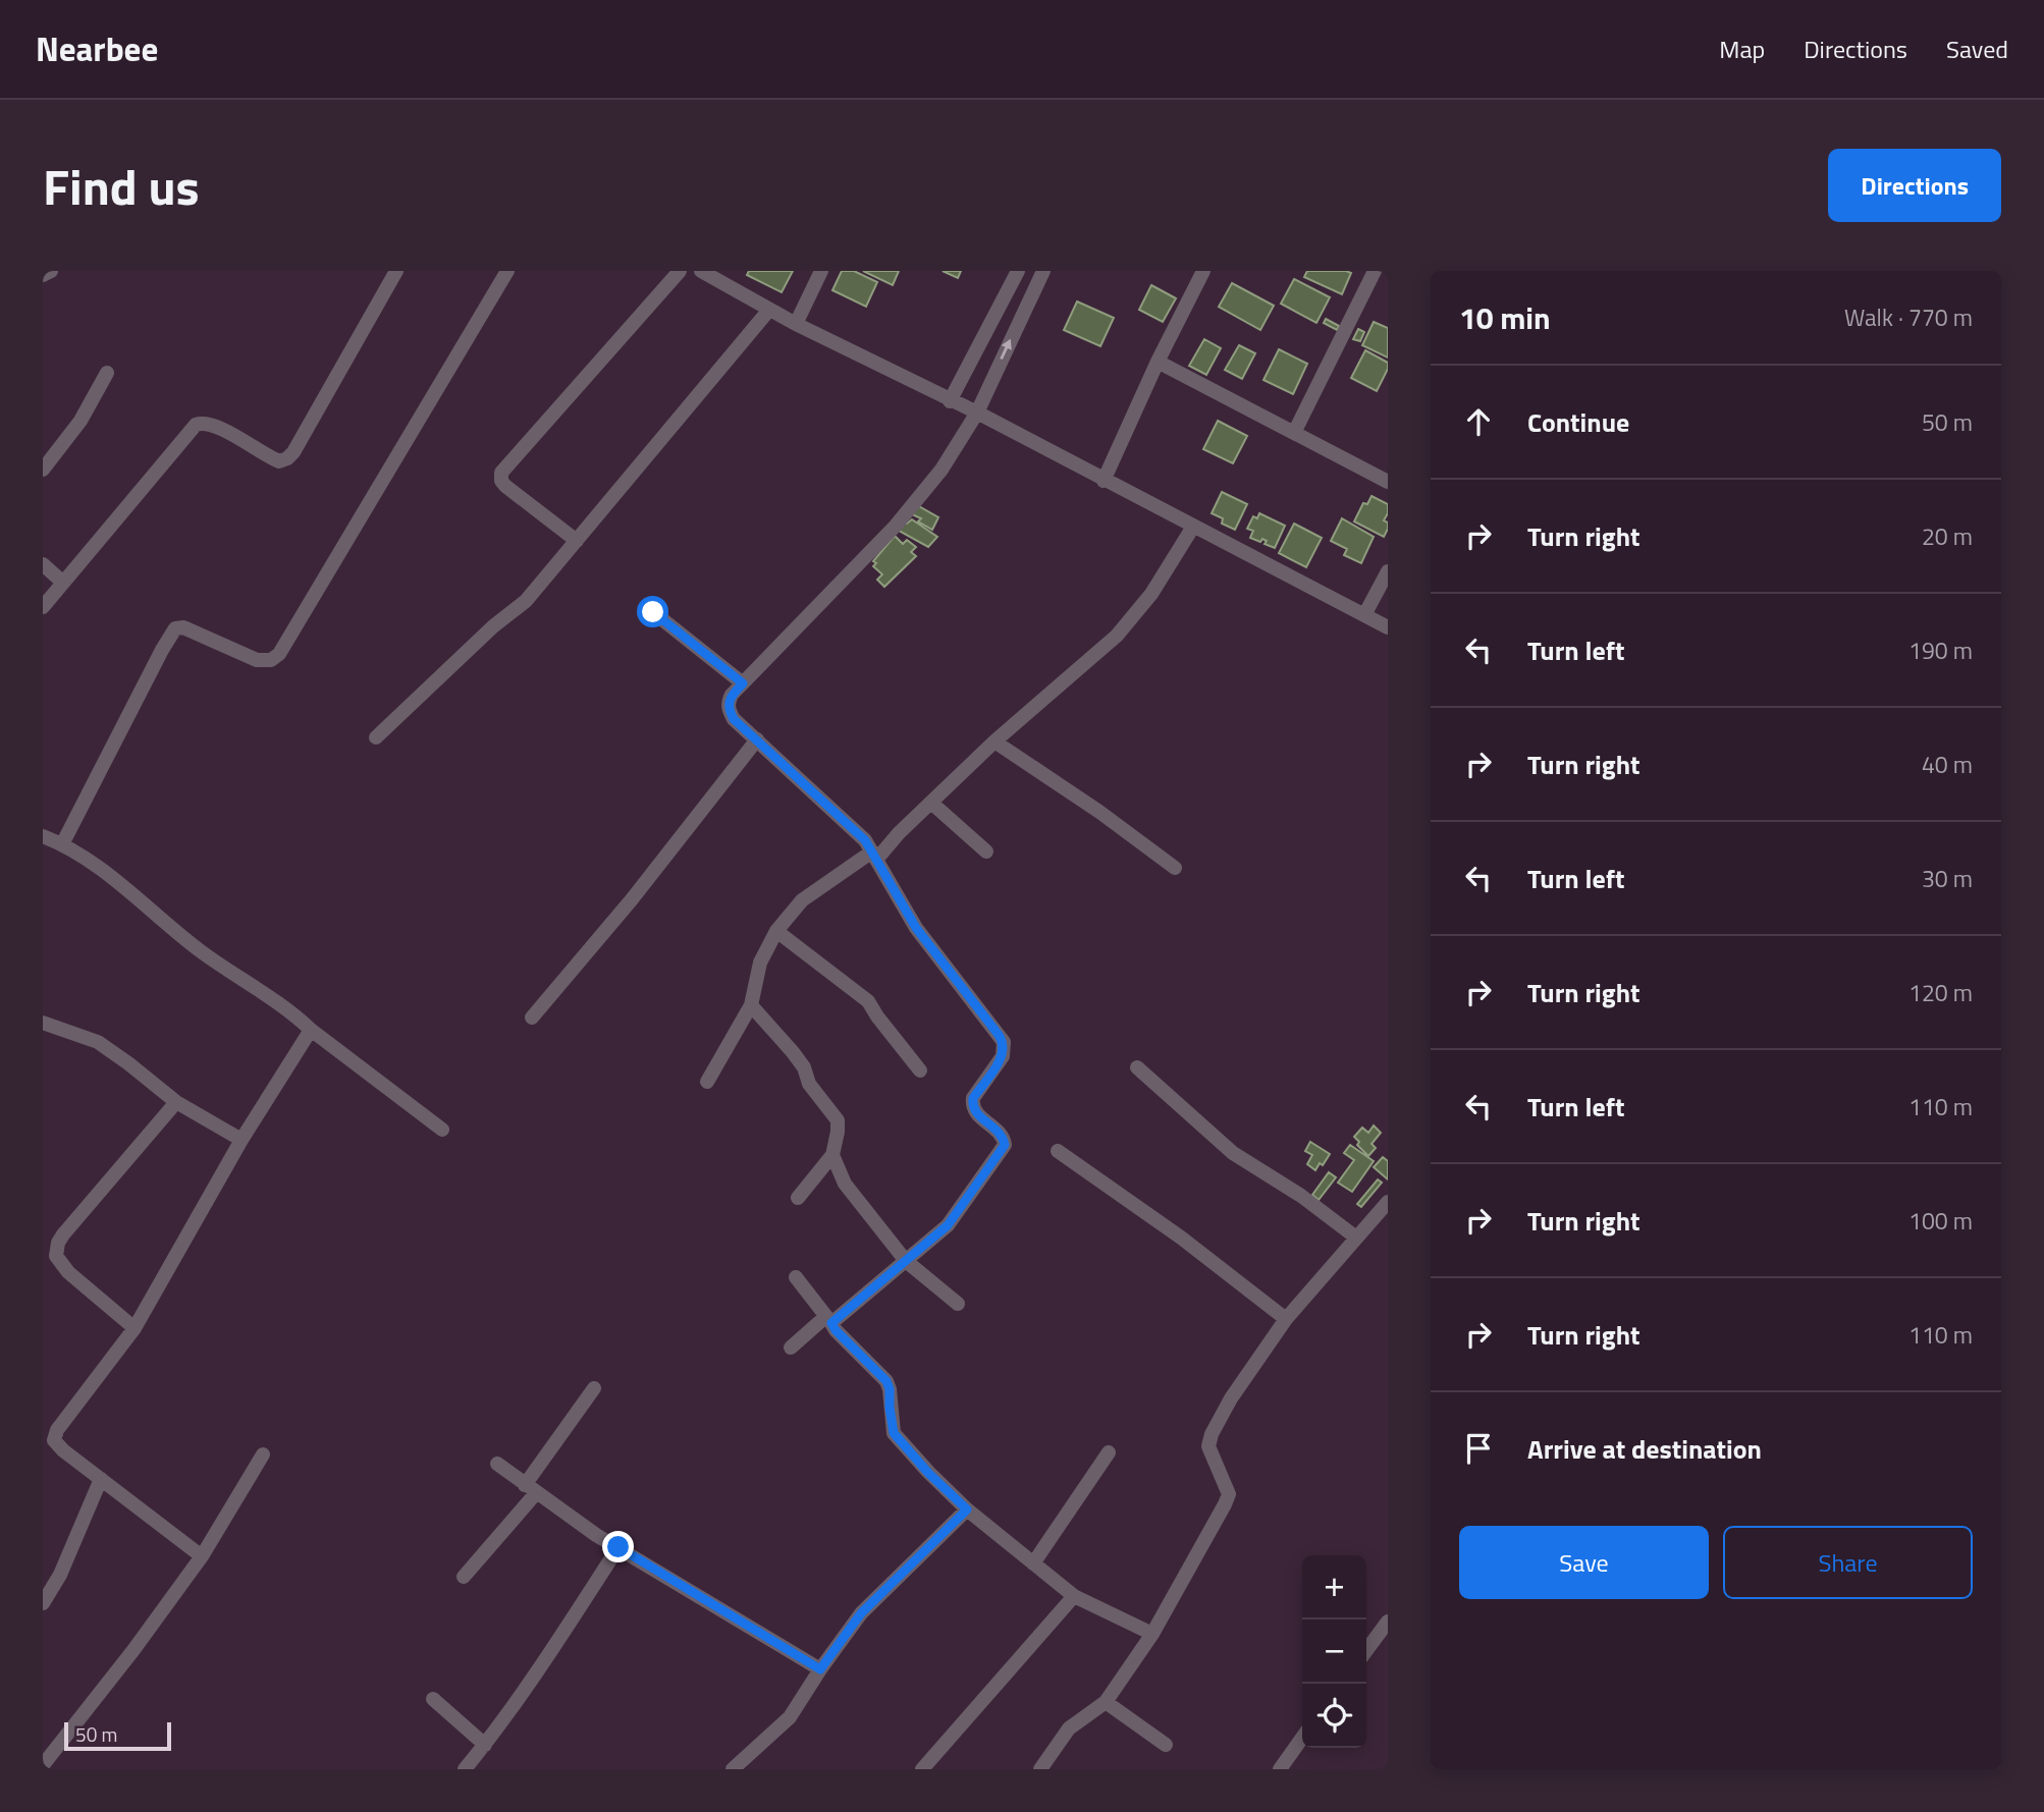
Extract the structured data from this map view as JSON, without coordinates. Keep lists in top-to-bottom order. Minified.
{"scale_bar":"50 m","page":{"header":"Nearbee","nav":["Map","Directions","Saved"],"title":"Find us","buttons":["Directions",["Save","Share"]],"heading":["10 min","Walk · 770 m"],"list":[["Continue","50 m"],["Turn right","20 m"],["Turn left","190 m"],["Turn right","40 m"],["Turn left","30 m"],["Turn right","120 m"],["Turn left","110 m"],["Turn right","100 m"],["Turn right","110 m"],"Arrive at destination"],"map_buttons":["+","−"],"scale":"50 m"}}
